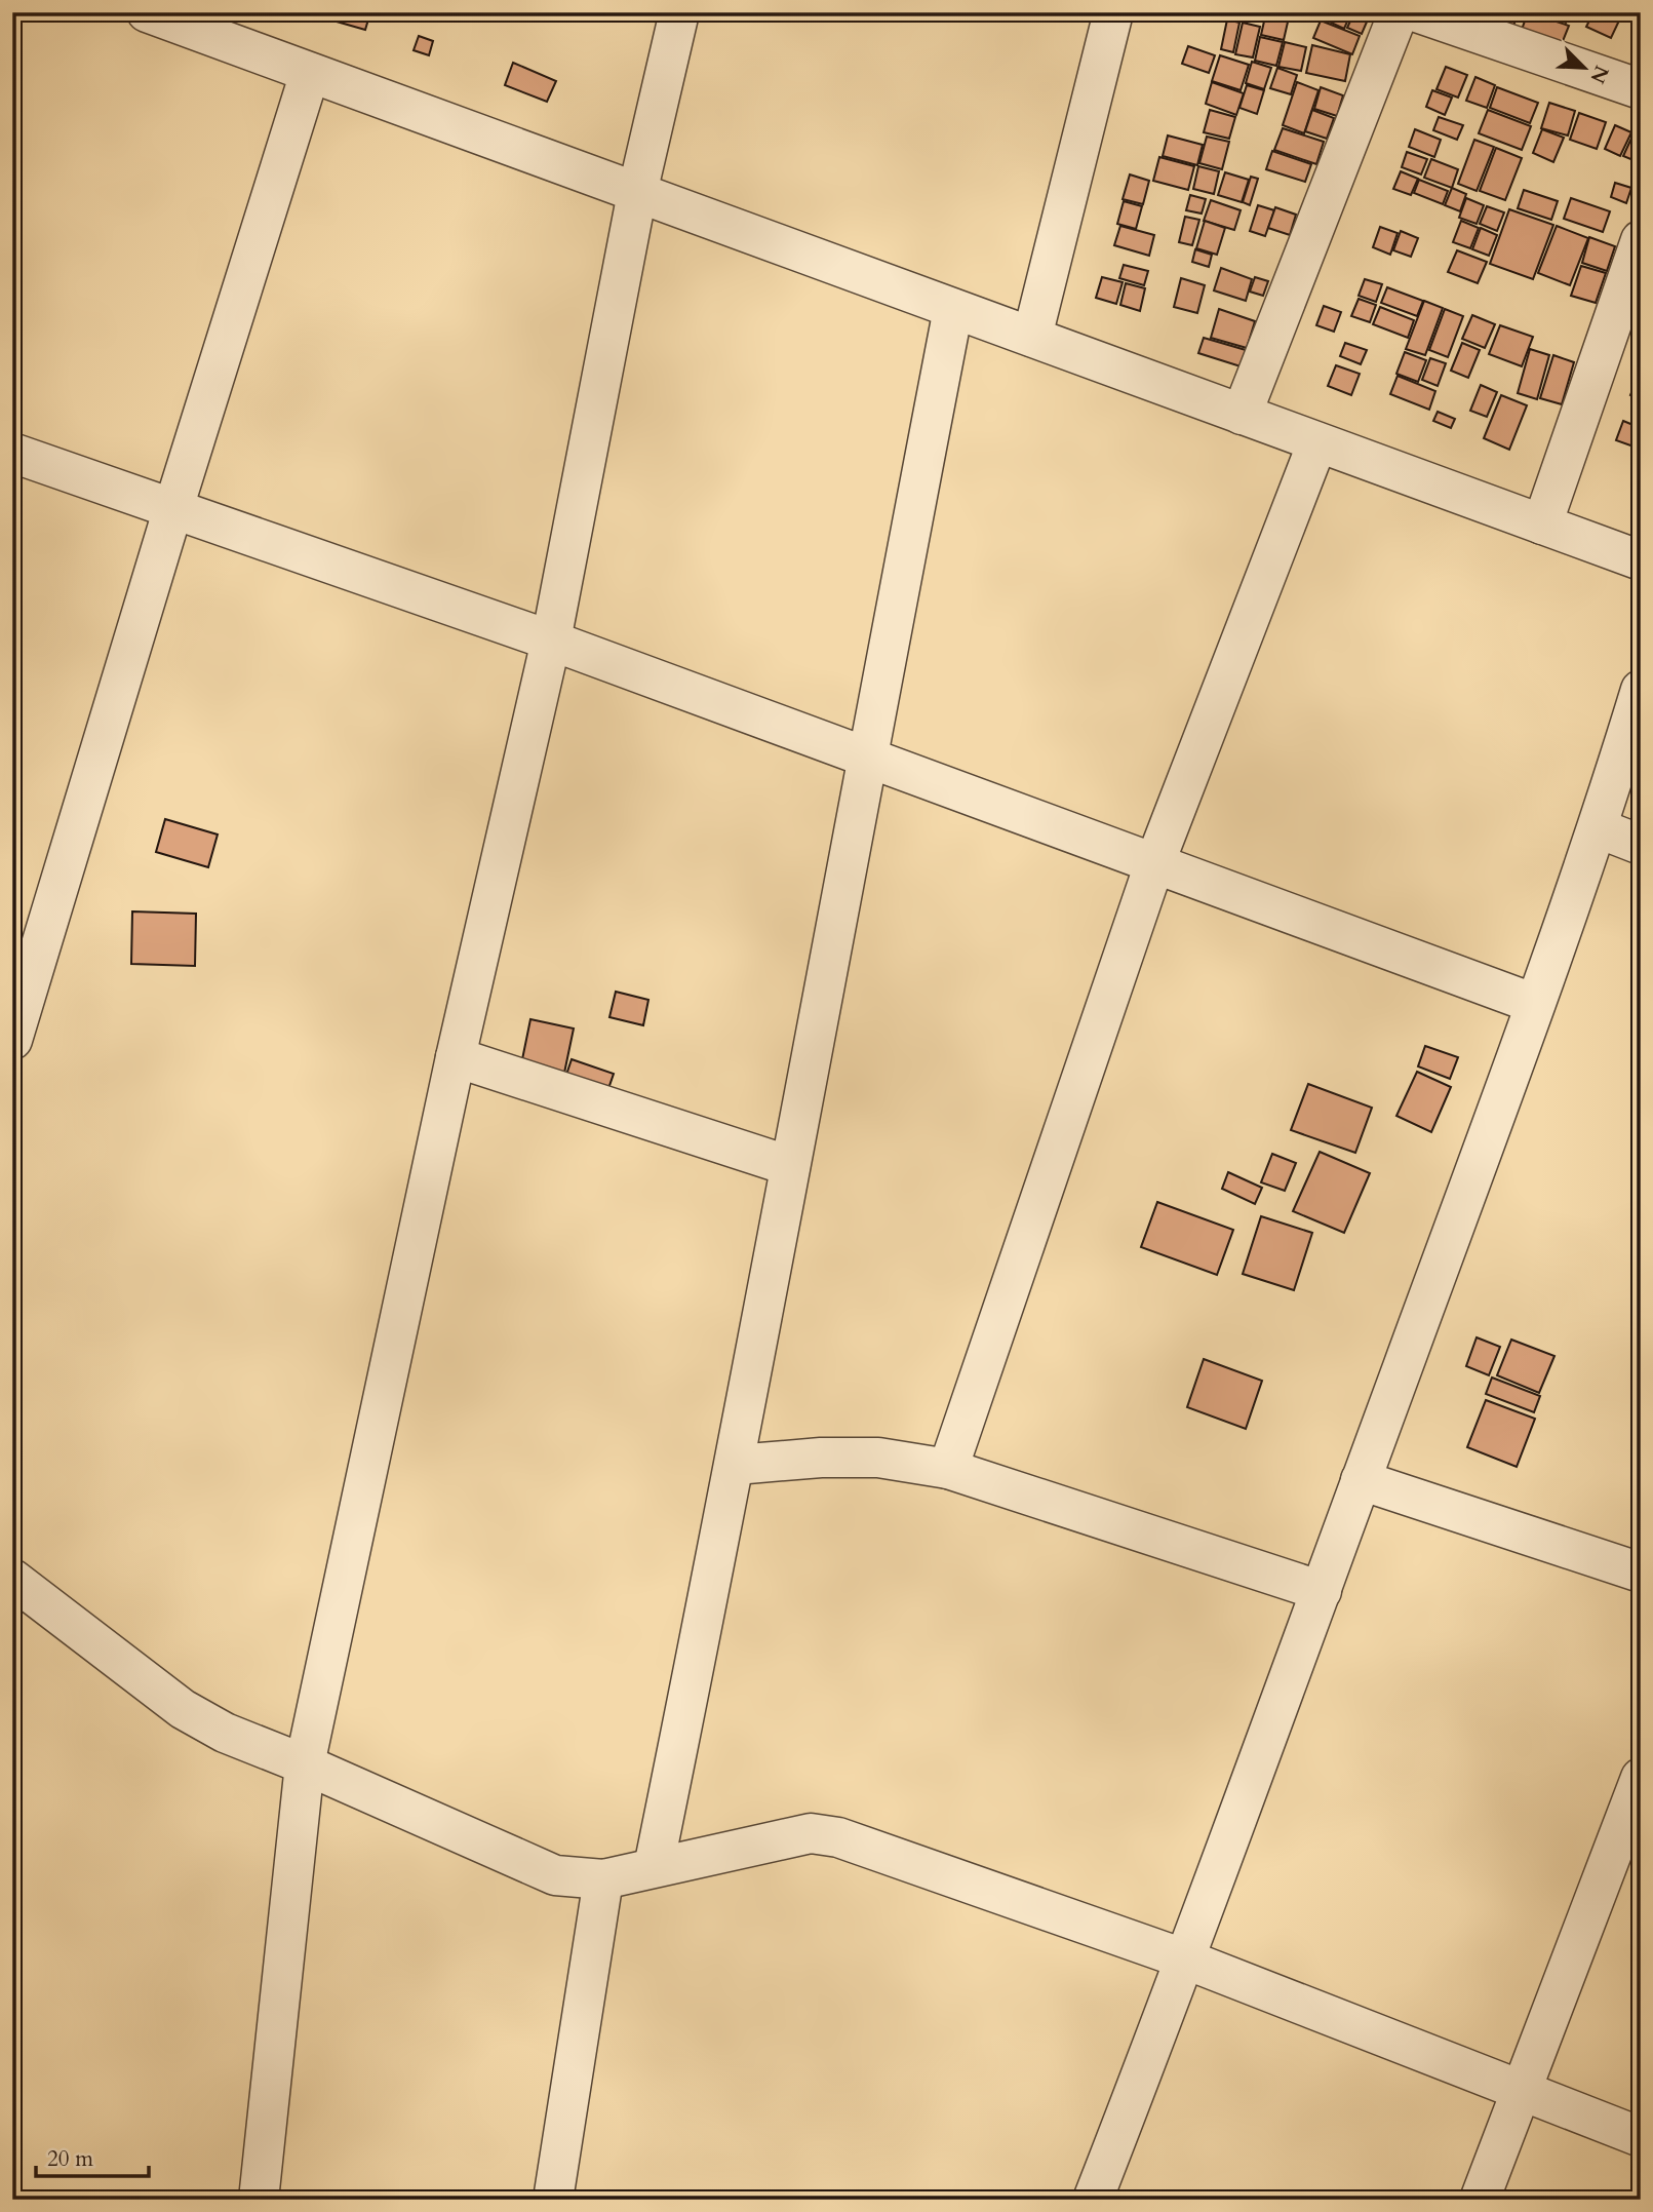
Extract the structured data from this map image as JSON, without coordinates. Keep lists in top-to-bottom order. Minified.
{"scale_bar":"20 m","north":"bottom right"}
